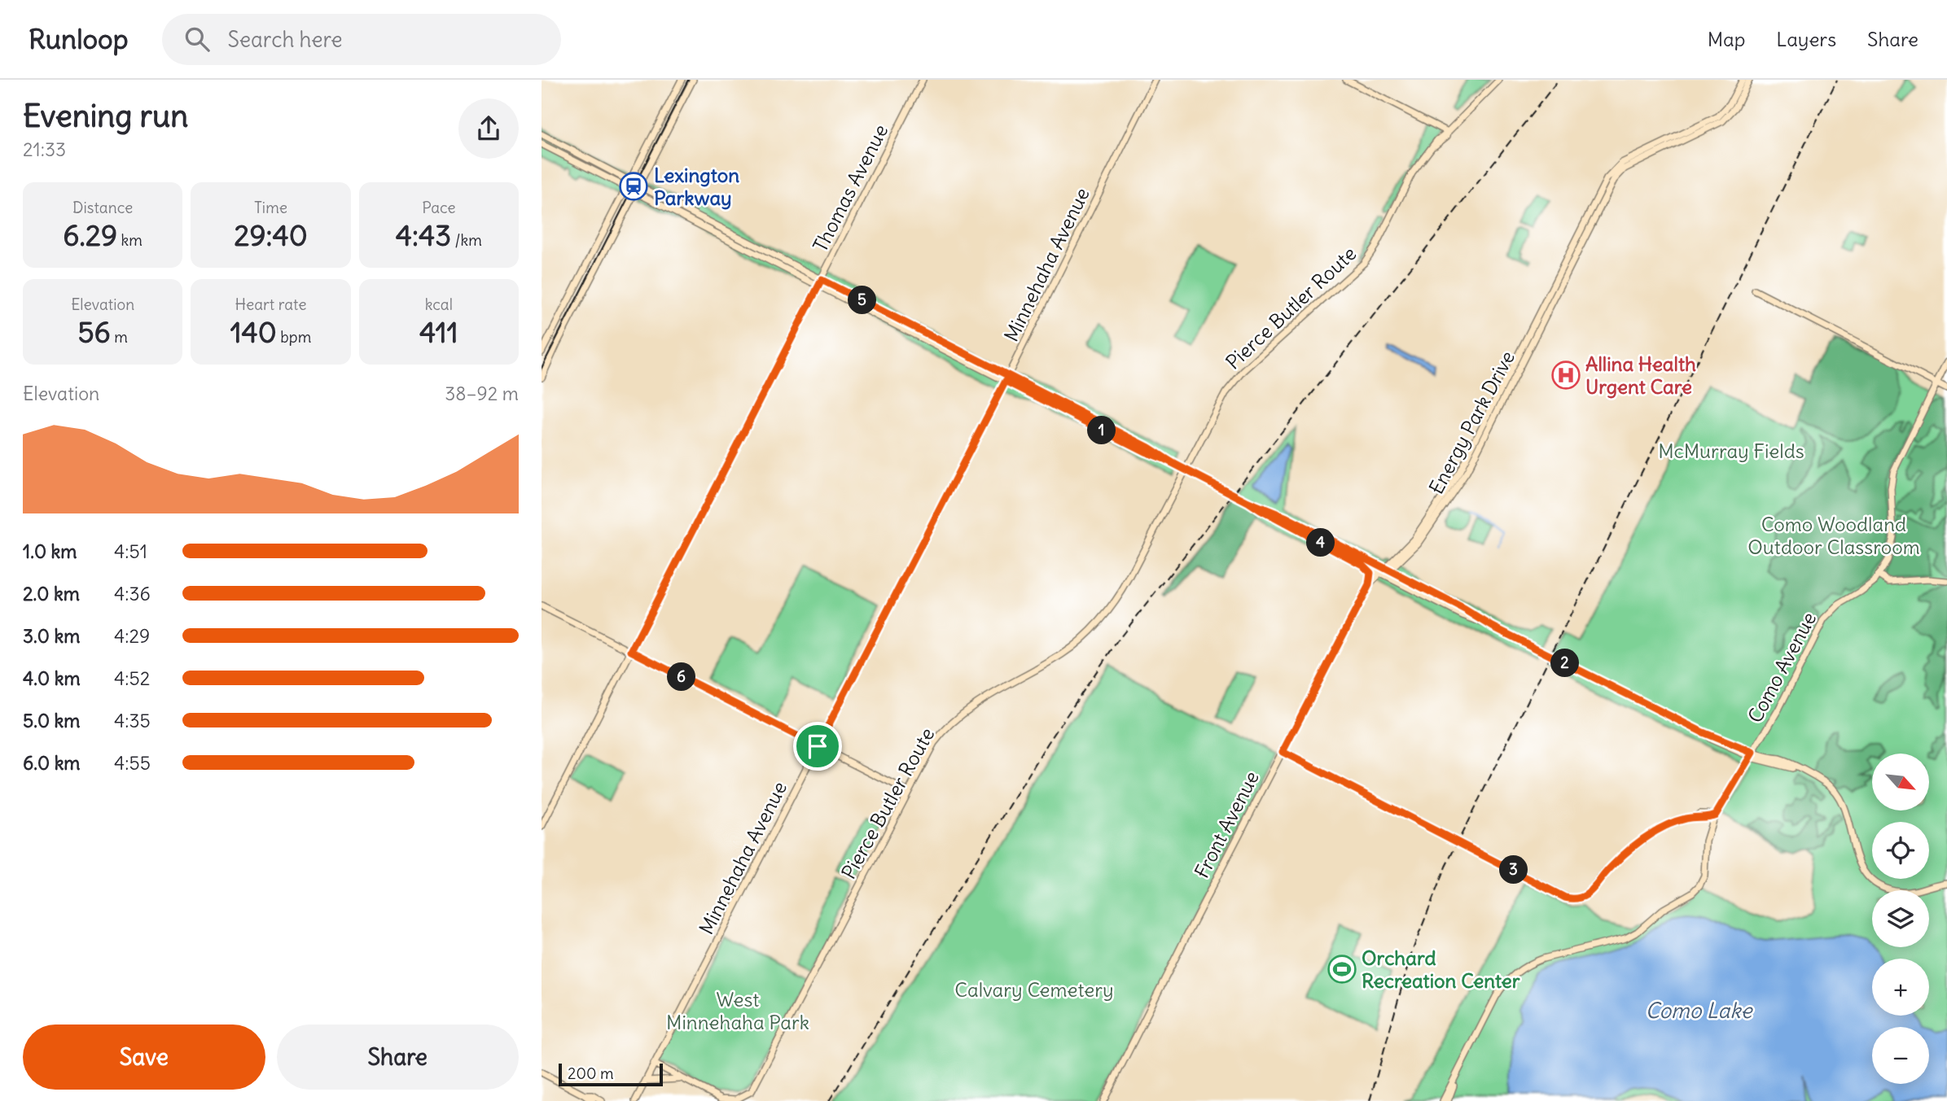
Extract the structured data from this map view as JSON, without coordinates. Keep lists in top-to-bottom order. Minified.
{"streets":{"street":["Thomas Avenue","Minnehaha Avenue","Pierce Butler Route","Energy Park Drive","Como Avenue","Front Avenue"]},"crossings":[["Minnehaha Avenue","Pierce Butler Route"],["Energy Park Drive","Front Avenue"]],"water":["Como Lake"],"parks":["McMurray Fields","Como Woodland Outdoor Classroom","Calvary Cemetery","West Minnehaha Park"],"places":{"station":["Lexington Parkway"],"hospital":["Allina Health Urgent Care"],"sports":["Orchard Recreation Center"]},"scale_bar":"200 m","north":"bottom right","page":{"header":"Runloop","search":"Search here","nav":["Map","Layers","Share"],"heading":["Evening run","21:33"],"stats":[["Distance","6.29 km"],["Time","29:40"],["Pace","4:43 /km"],["Elevation","56 m"],["Heart rate","140 bpm"],["kcal","411"]],"pins":["5","1","4","2","6","3"],"chart":["Elevation","38–92 m"],"list":[{"name":"1.0 km","note":"4:51"},{"name":"2.0 km","note":"4:36"},{"name":"3.0 km","note":"4:29"},{"name":"4.0 km","note":"4:52"},{"name":"5.0 km","note":"4:35"},{"name":"6.0 km","note":"4:55"}],"map_buttons":["+","−"],"buttons":["Save","Share"],"scale":"200 m"}}
